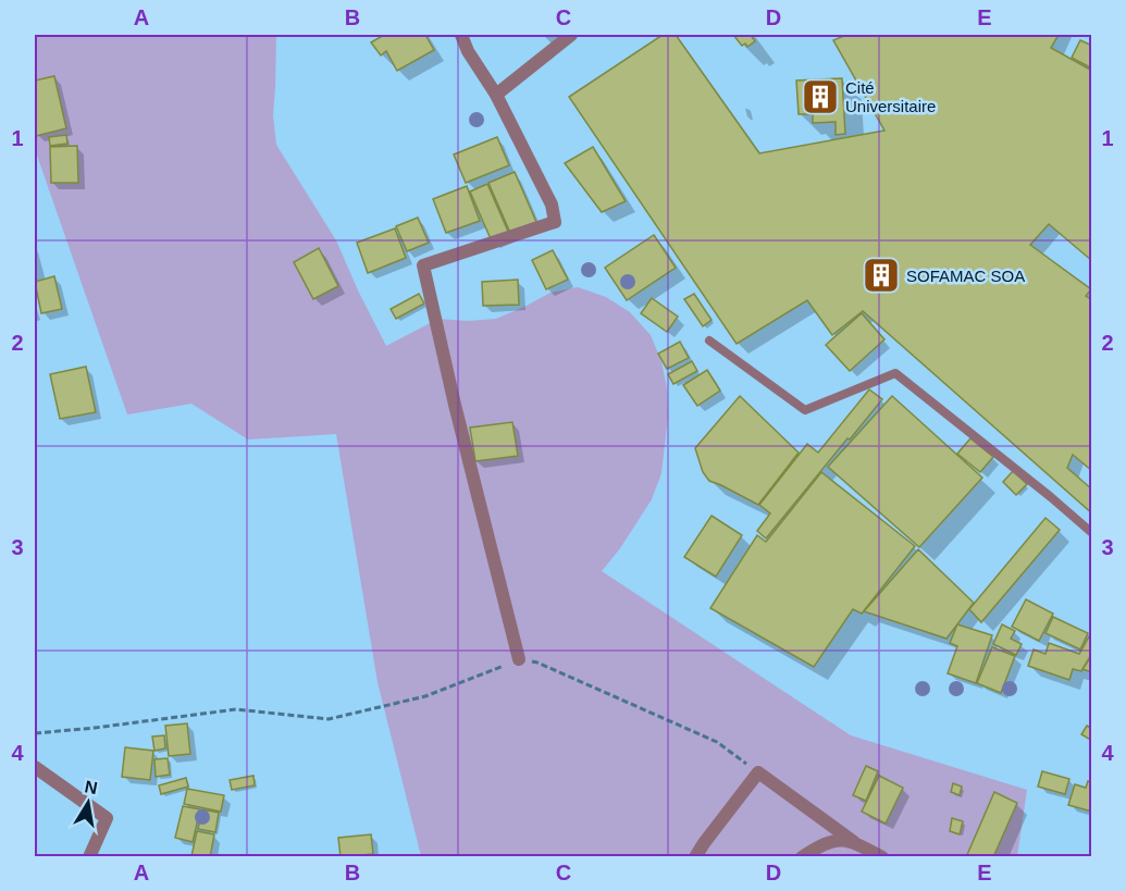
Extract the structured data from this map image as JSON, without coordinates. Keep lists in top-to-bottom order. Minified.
{"places":{"building":["Cité Universitaire","SOFAMAC SOA"]},"north":"top","grid":{"columns":["A","B","C","D","E"],"rows":["1","2","3","4"]}}
